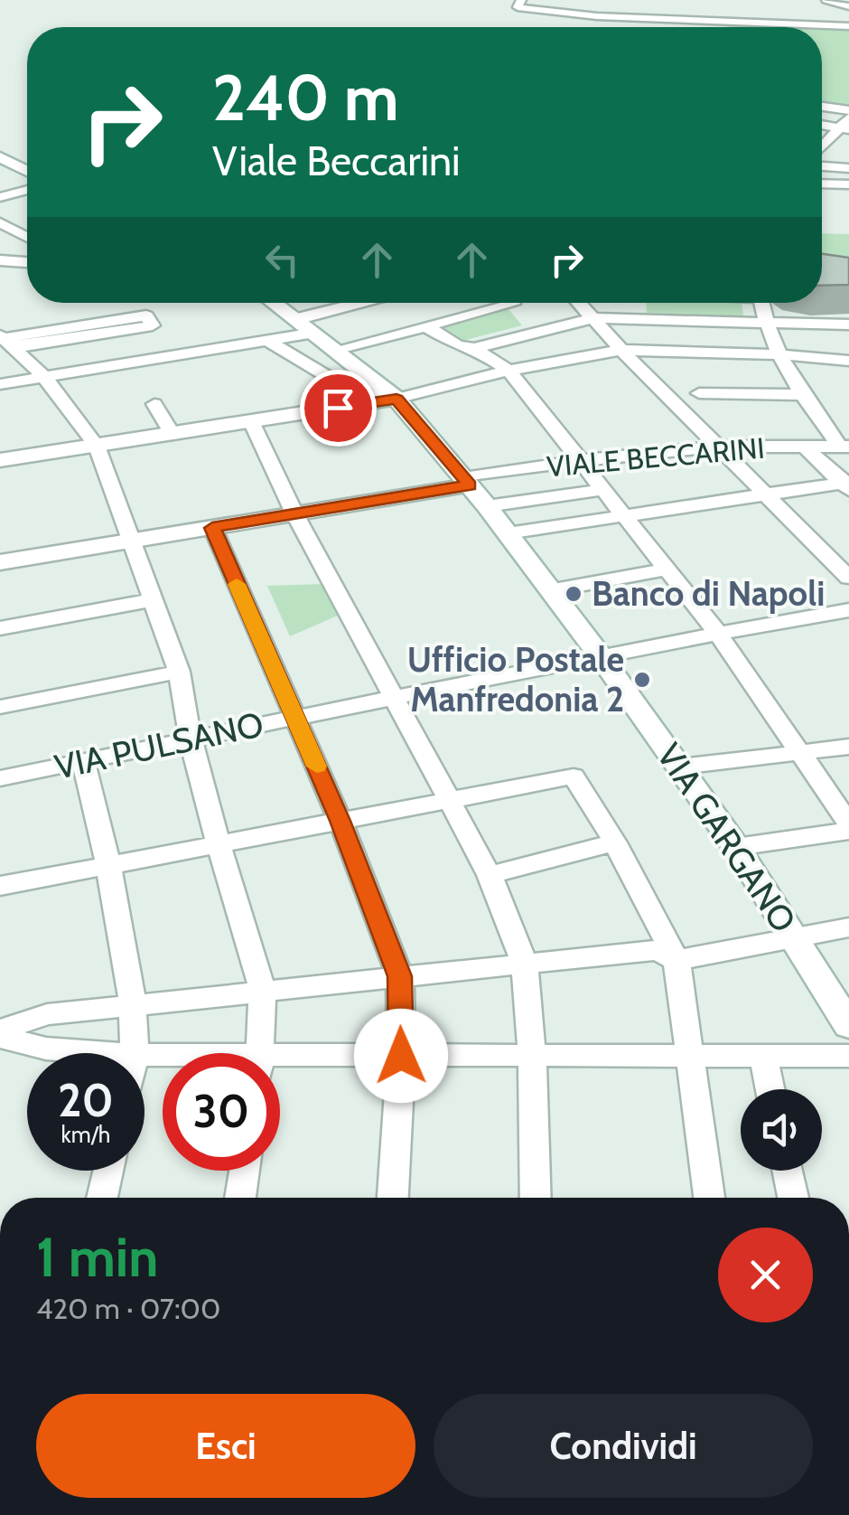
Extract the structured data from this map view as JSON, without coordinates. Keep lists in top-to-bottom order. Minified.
{"streets":{"main road":["VIALE BECCARINI","VIA GARGANO"],"street":["VIA PULSANO"]},"crossings":[["VIALE BECCARINI","VIA GARGANO"],["VIA PULSANO","VIA GARGANO"]],"places":["Banco di Napoli","Ufficio Postale Manfredonia 2"],"page":{"turn":["240 m","Viale Beccarini"],"speed":"20 km/h","limit":"30","heading":["1 min","420 m · 07:00"],"buttons":["Esci","Condividi"]}}
